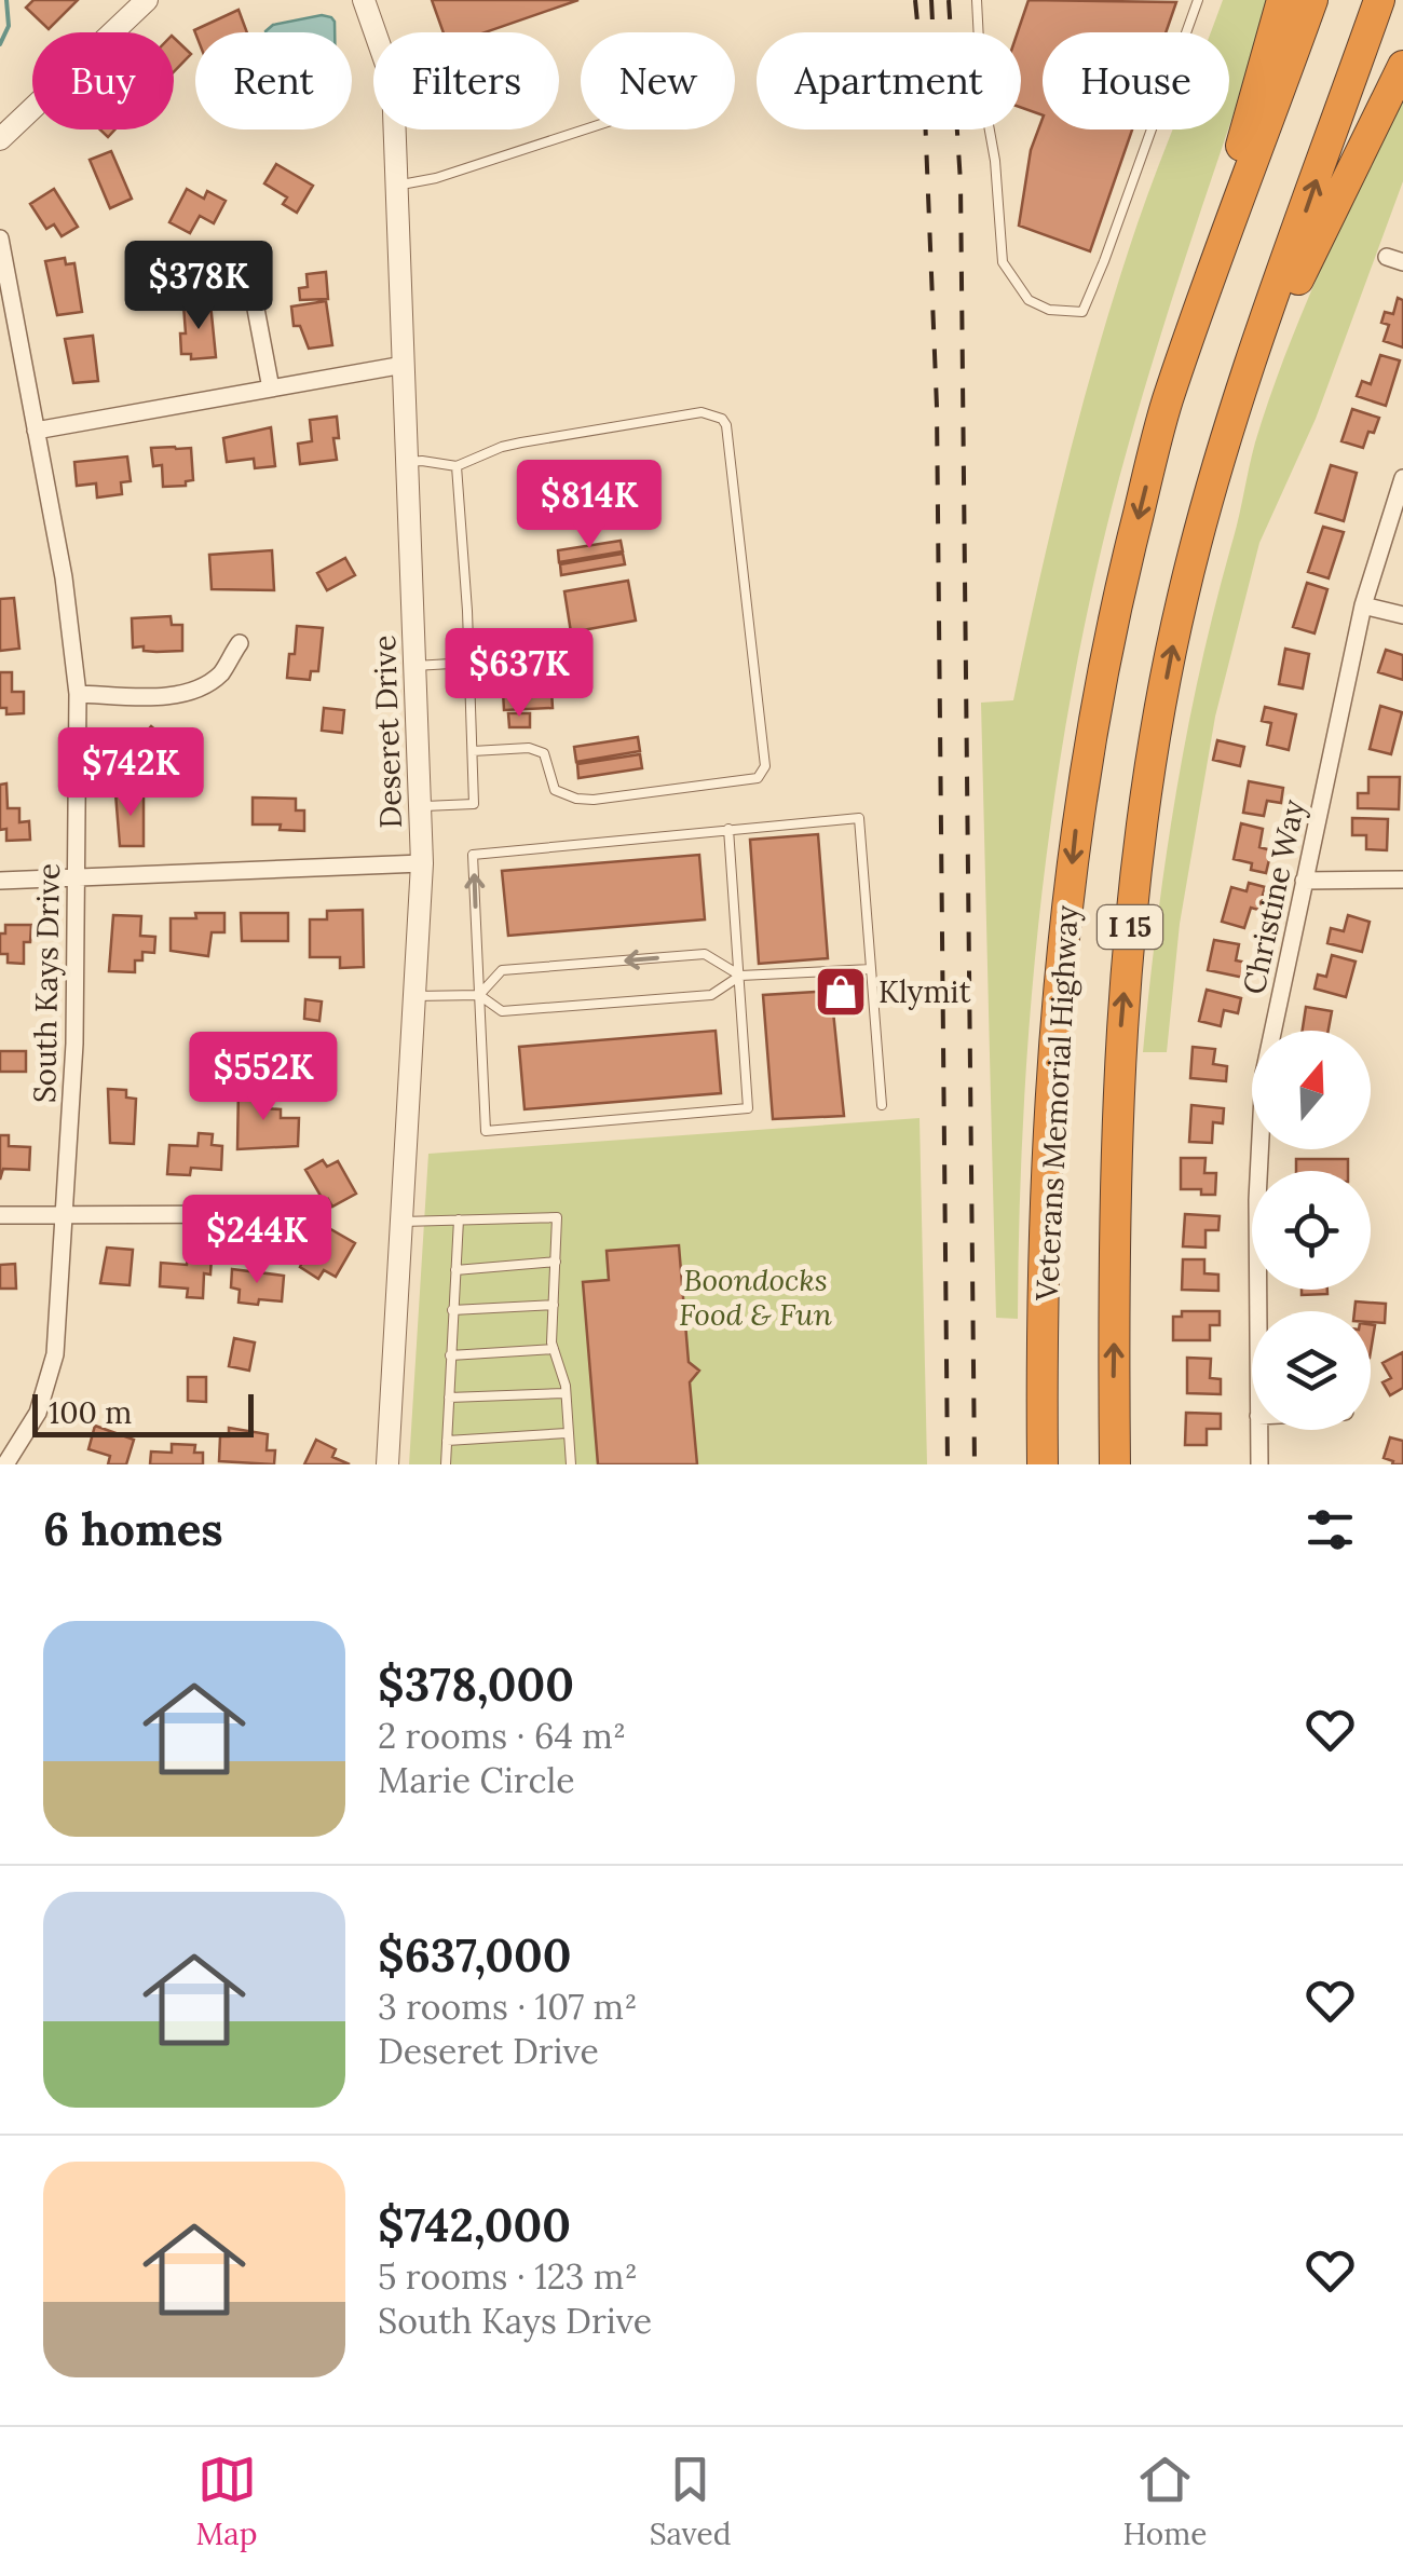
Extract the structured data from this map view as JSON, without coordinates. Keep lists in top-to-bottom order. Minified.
{"streets":{"highway":["I 15","Veterans Memorial Highway"],"street":["Deseret Drive","Christine Way","South Kays Drive"]},"parks":["Boondocks Food & Fun"],"places":{"shop":["Klymit"]},"scale_bar":"100 m","north":"top","page":{"chip":["Buy","Rent","Filters","New","Apartment","House"],"price":["$378K","$814K","$637K","$742K","$552K","$244K"],"scale":"100 m","heading":"6 homes","list":[{"name":"$378,000","note":"2 rooms · 64 m² · Marie Circle"},{"name":"$637,000","note":"3 rooms · 107 m² · Deseret Drive"},{"name":"$742,000","note":"5 rooms · 123 m² · South Kays Drive"}],"tabs":["Map","Saved","Home"]}}
